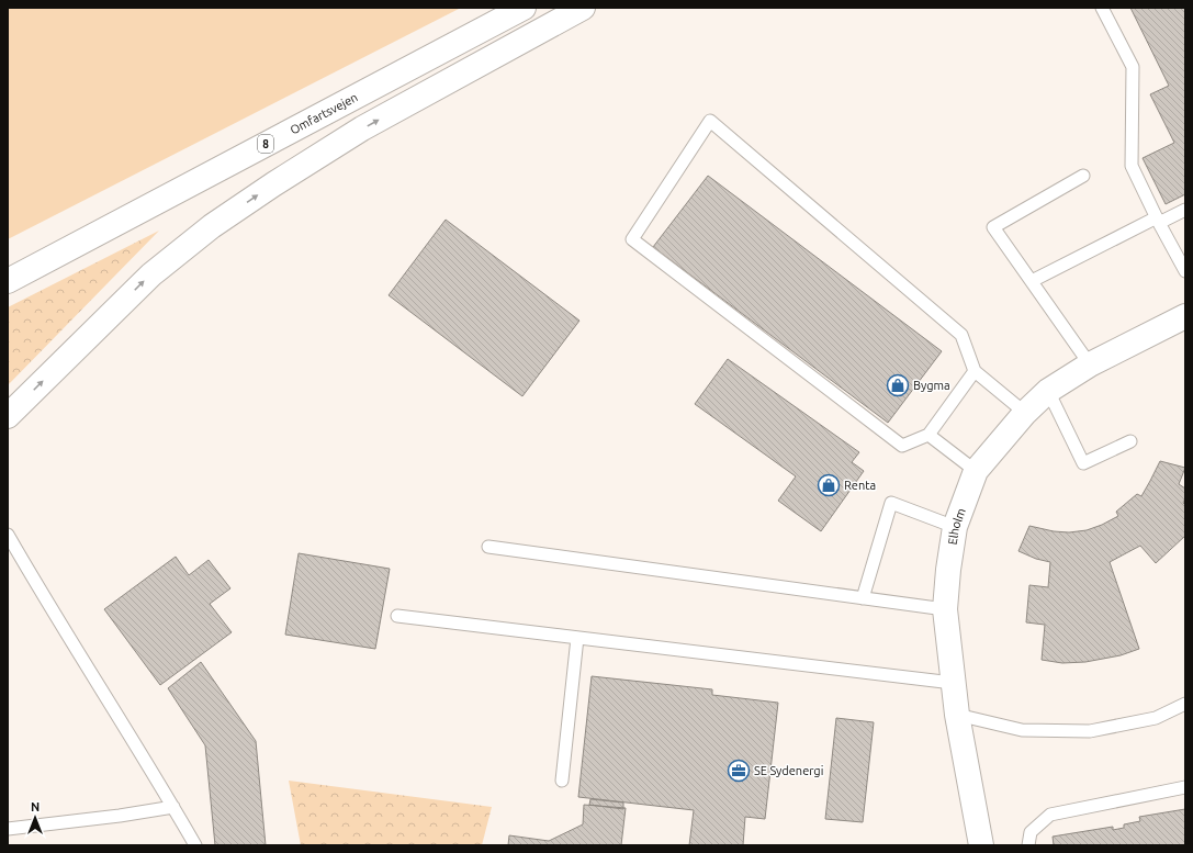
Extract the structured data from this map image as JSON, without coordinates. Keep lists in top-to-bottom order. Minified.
{"streets":{"main road":["Omfartsvejen","8","Elholm"]},"places":{"shop":["Bygma","Renta"],"office":["SE Sydenergi"]},"north":"top"}
